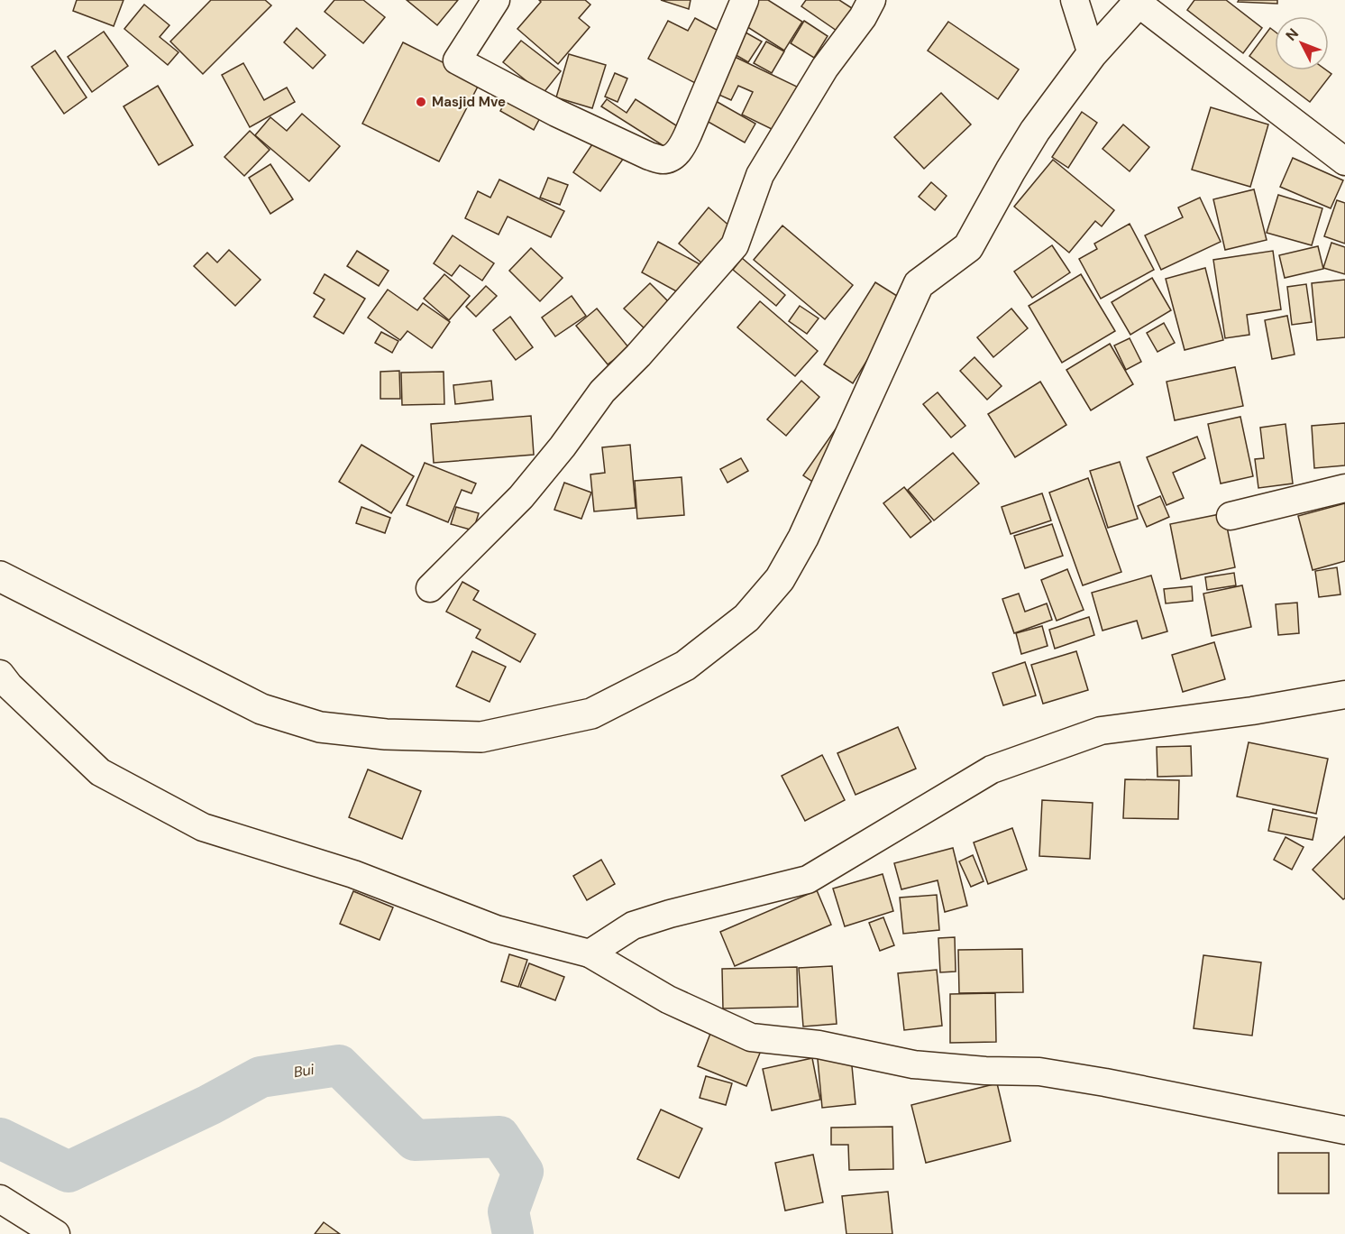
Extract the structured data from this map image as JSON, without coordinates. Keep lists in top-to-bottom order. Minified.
{"water":["Bui"],"places":["Masjid Mve"],"north":"top left"}
